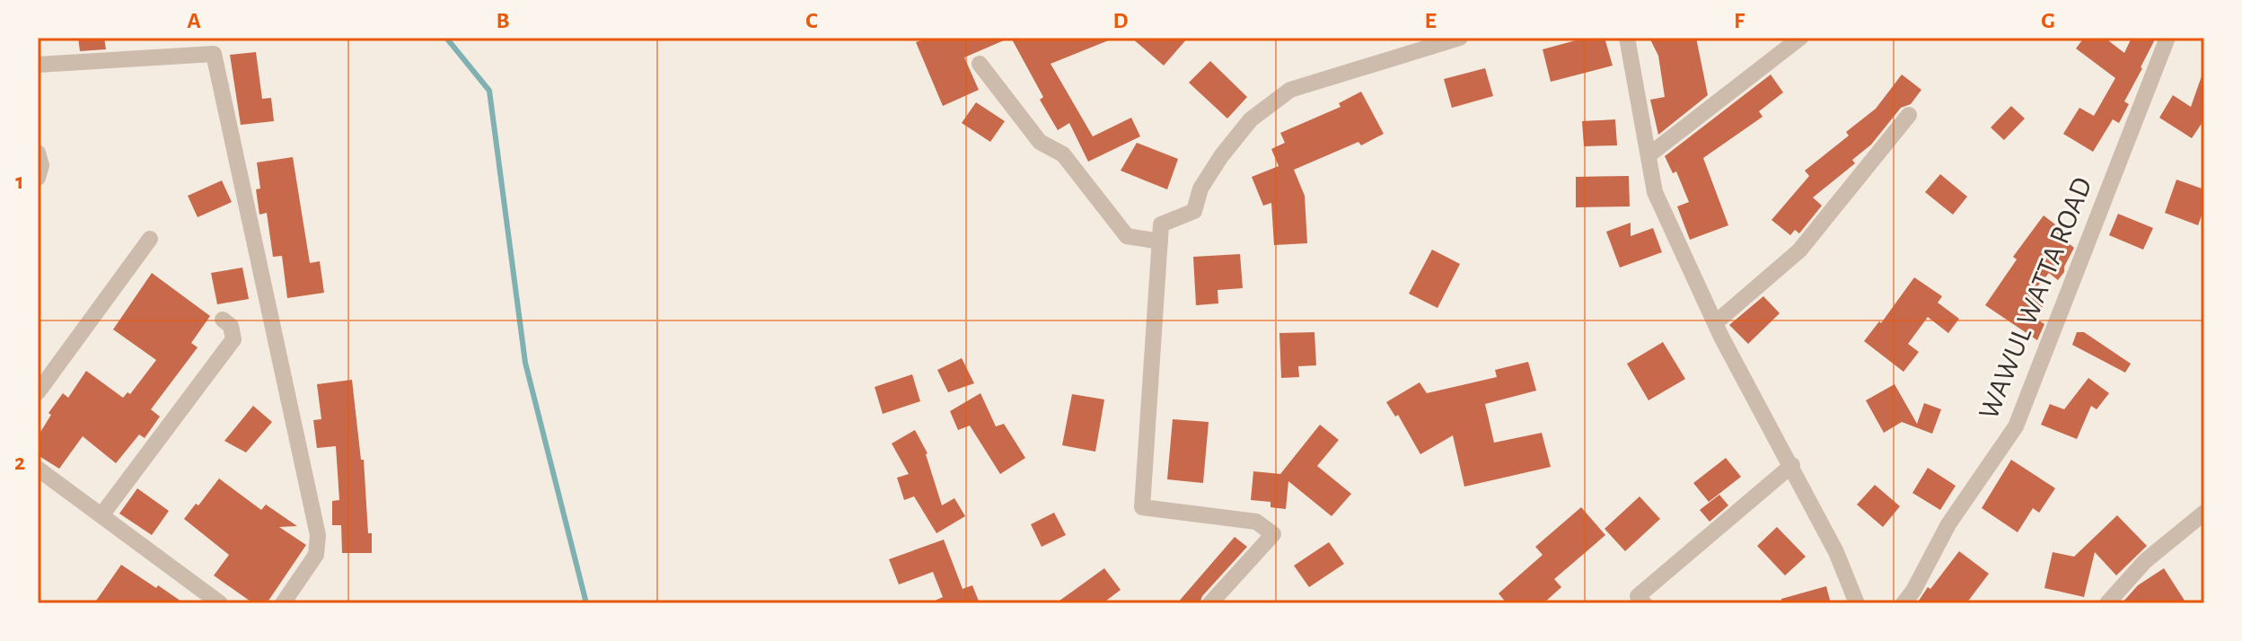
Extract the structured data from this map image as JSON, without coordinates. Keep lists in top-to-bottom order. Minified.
{"streets":{"street":["WAWUL WATTA ROAD"]},"grid":{"columns":["A","B","C","D","E","F","G"],"rows":["1","2"]}}
